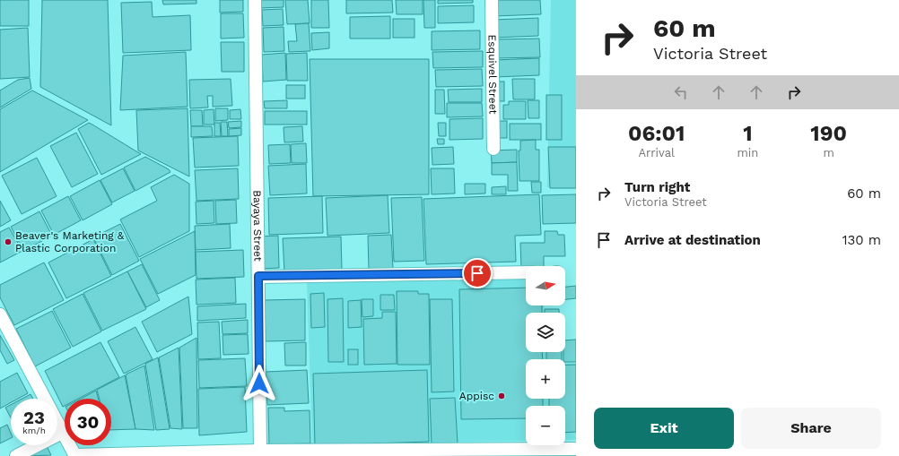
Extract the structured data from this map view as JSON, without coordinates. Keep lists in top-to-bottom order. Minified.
{"streets":{"street":["Esquivel Street","Bayaya Street"]},"places":["Beaver's Marketing & Plastic Corporation","Appisc"],"north":"right","page":{"turn":["60 m","Victoria Street"],"eta":["06:01","Arrival","1","min","190","m"],"list":[{"name":"Turn right","note":"Victoria Street","value":"60 m"},{"name":"Arrive at destination","value":"130 m"}],"map_buttons":["+","−"],"speed":"23 km/h","limit":"30","buttons":["Exit","Share"]}}
